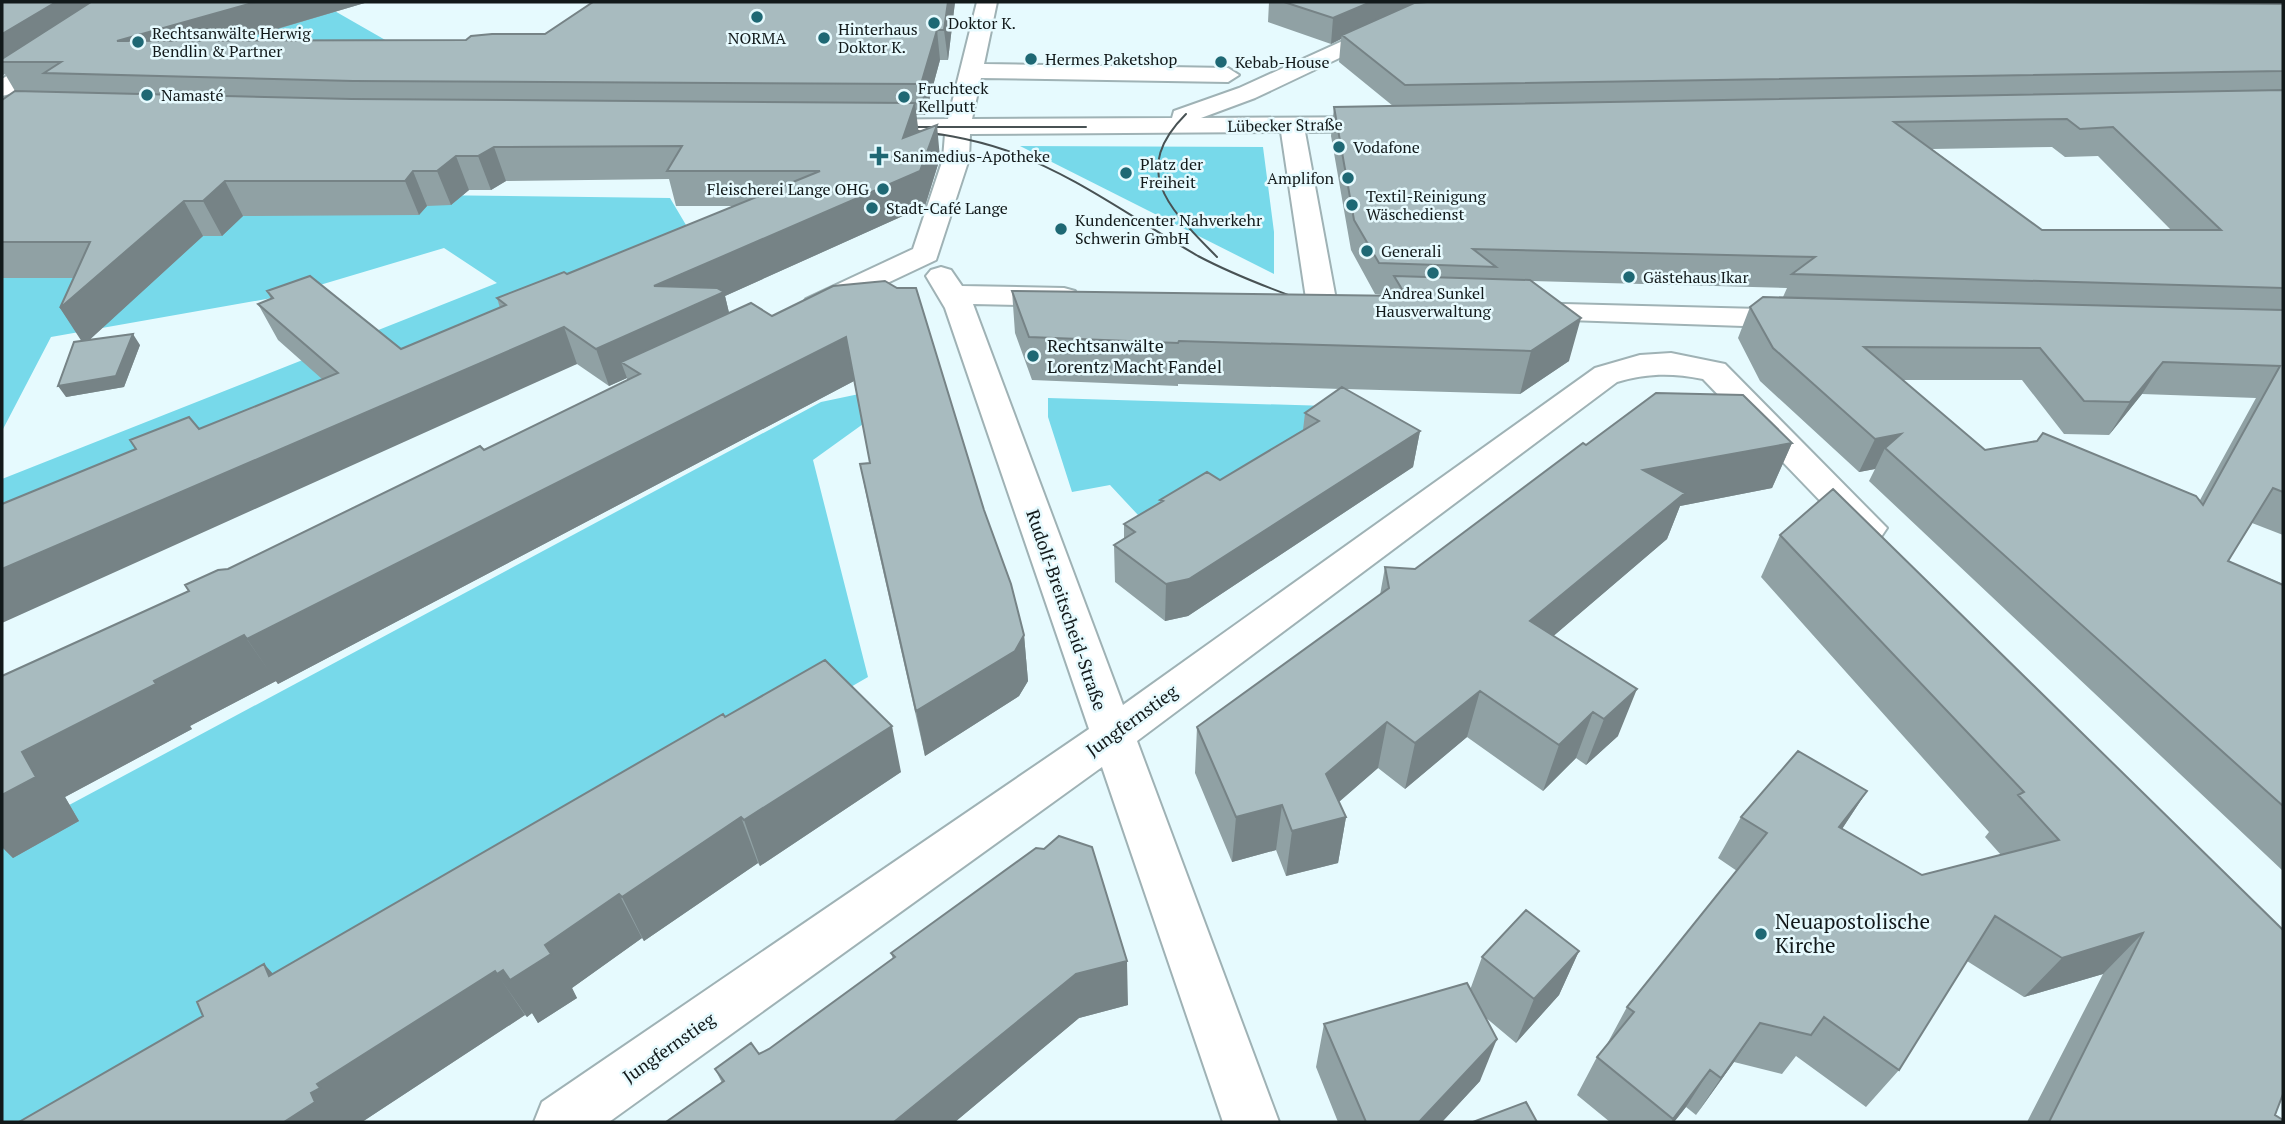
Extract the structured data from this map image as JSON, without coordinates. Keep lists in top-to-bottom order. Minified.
{"streets":{"street":["Lübecker Straße","Rudolf-Breitscheid-Straße","Jungfernstieg"]},"crossings":[["Rudolf-Breitscheid-Straße","Jungfernstieg"]],"places":{"other":["NORMA","Doktor K.","Hinterhaus Doktor K.","Rechtsanwälte Herwig Bendlin & Partner","Hermes Paketshop","Kebab-House","Namasté","Fruchteck Kellputt","Vodafone","Platz der Freiheit","Amplifon","Fleischerei Lange OHG","Textil-Reinigung Wäschedienst","Stadt-Café Lange","Kundencenter Nahverkehr Schwerin GmbH","Generali","Andrea Sunkel Hausverwaltung","Gästehaus Ikar","Rechtsanwälte Lorentz Macht Fandel","Neuapostolische Kirche"],"health":["Sanimedius-Apotheke"]}}
